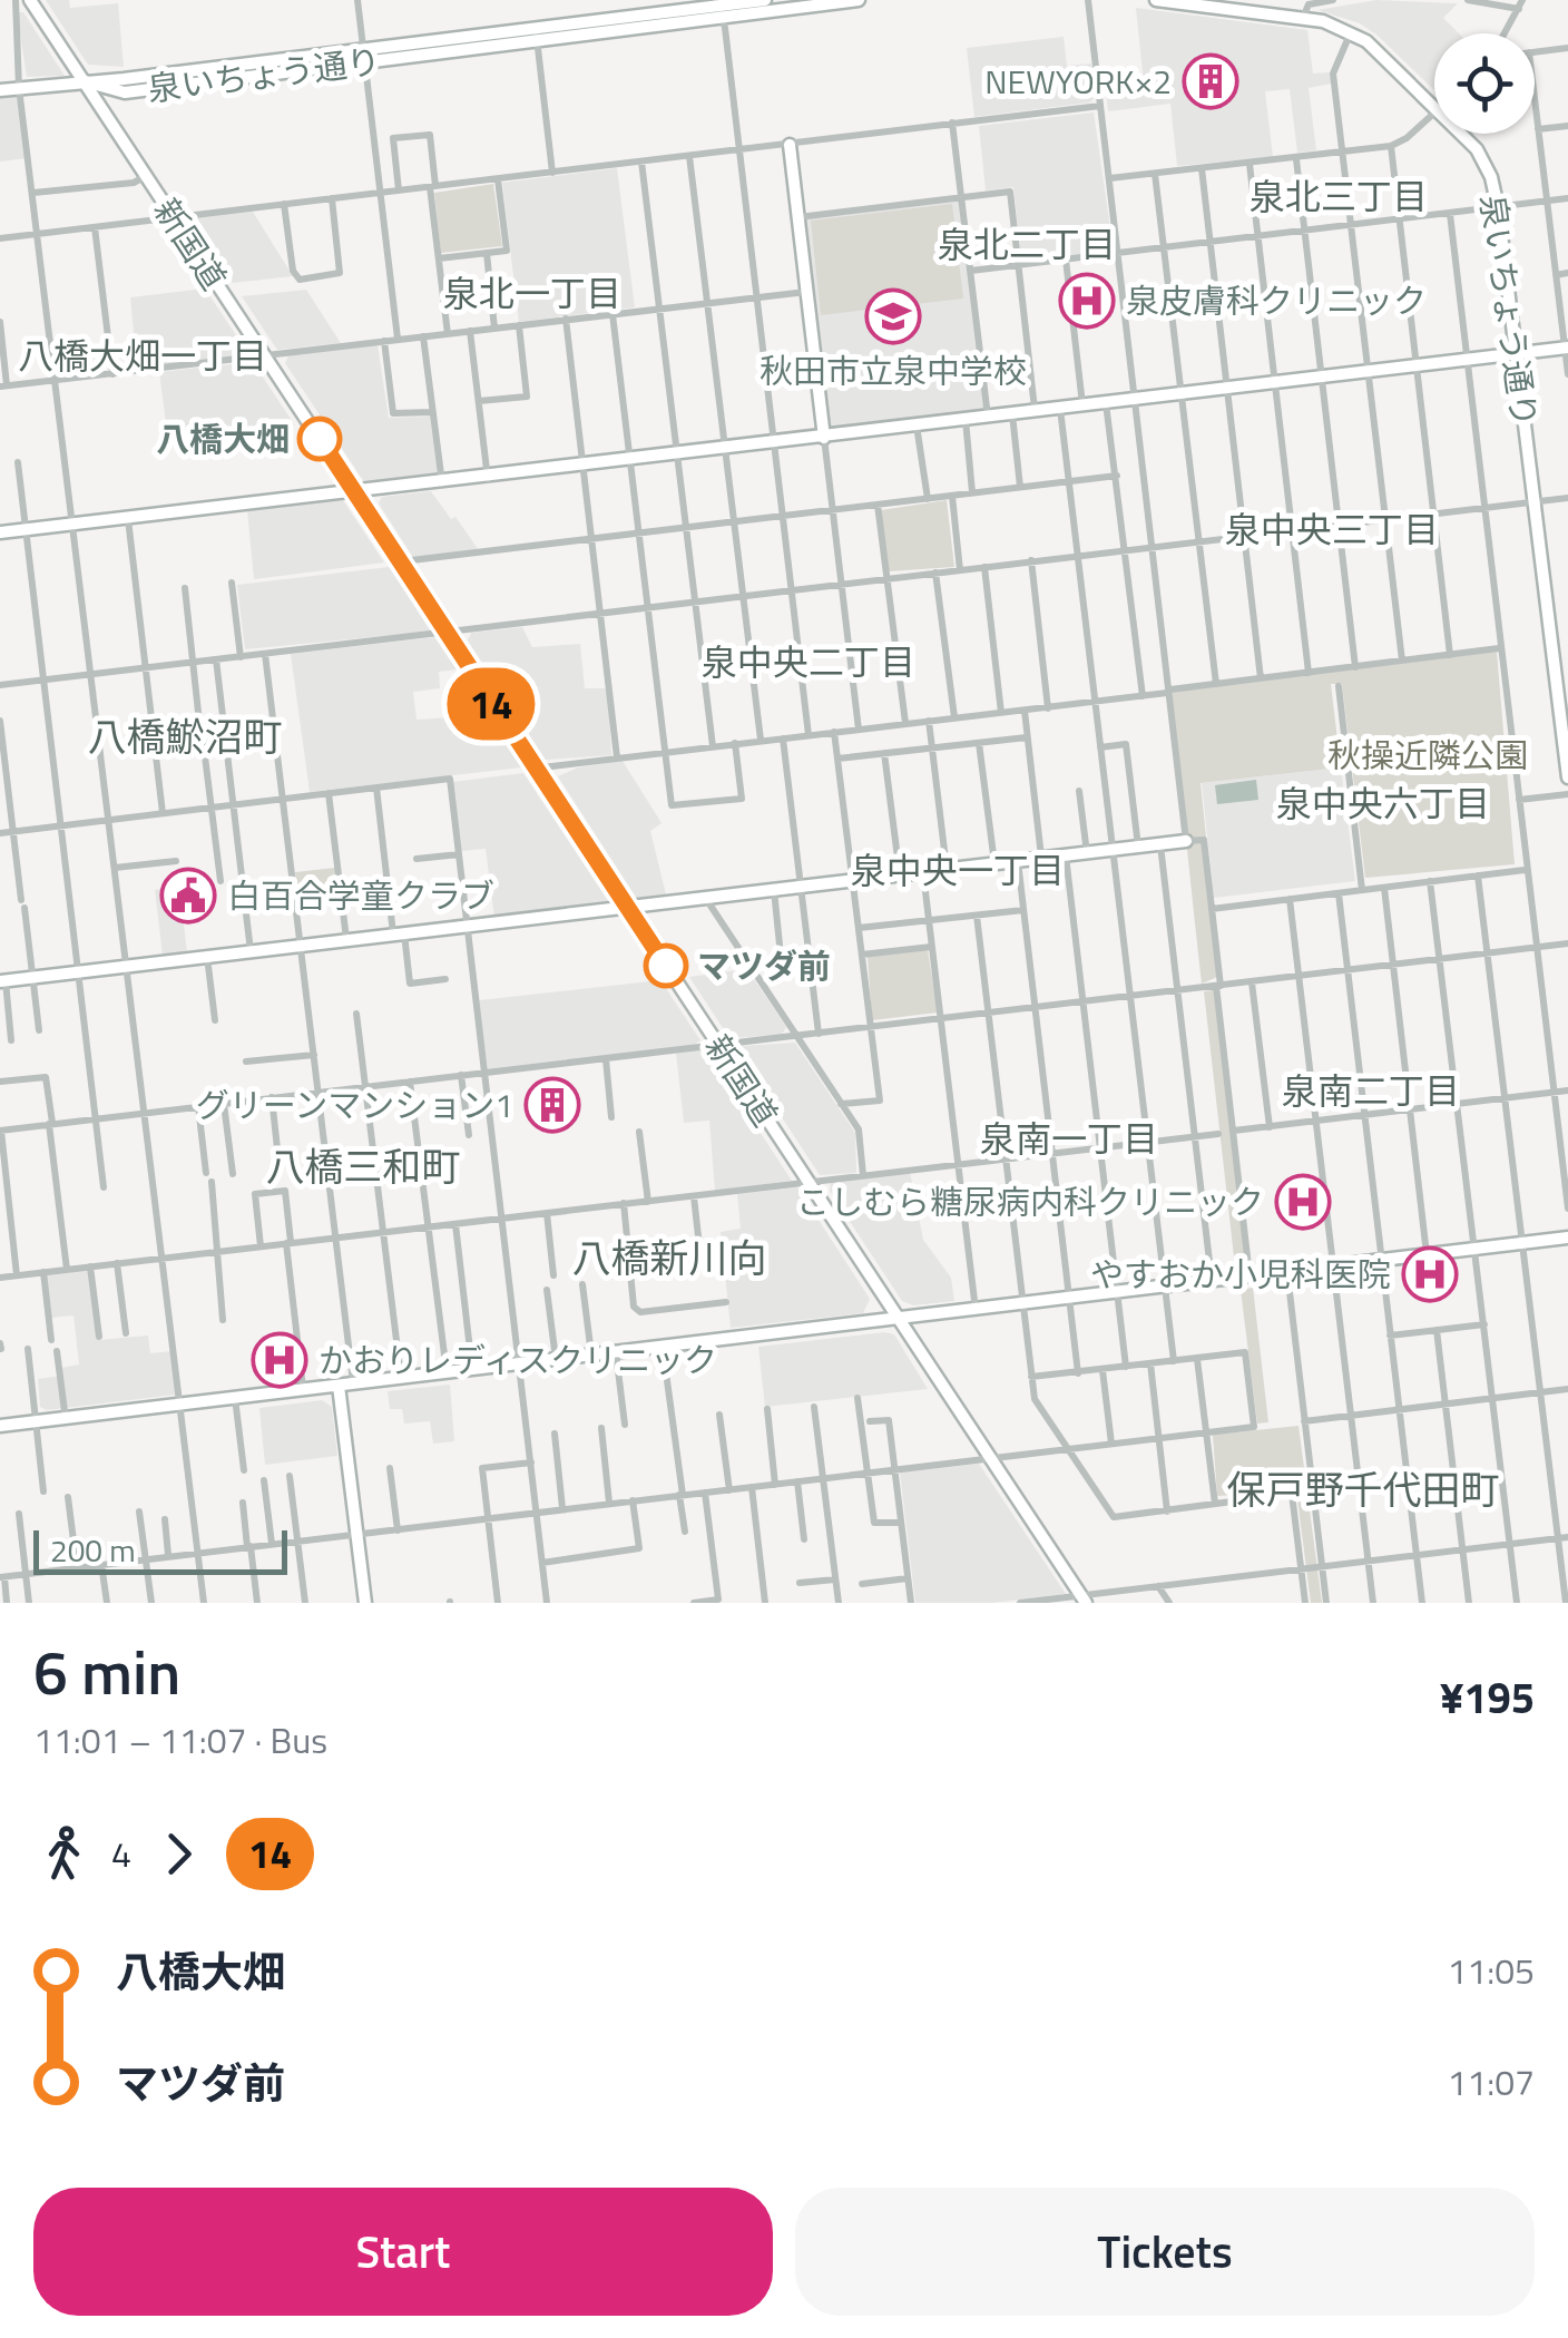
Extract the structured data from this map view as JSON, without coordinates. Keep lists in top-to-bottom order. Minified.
{"streets":{"street":["泉いちょう通り","新国道"]},"crossings":[["泉いちょう通り","新国道"]],"districts":["泉北三丁目","泉北二丁目","泉北一丁目","八橋大畑一丁目","泉中央三丁目","泉中央二丁目","八橋鯲沼町","泉中央六丁目","泉中央一丁目","泉南二丁目","泉南一丁目","八橋三和町","八橋新川向","保戸野千代田町"],"parks":["秋操近隣公園"],"places":{"building":["NEWYORK×2","グリーンマンション1"],"hospital":["泉皮膚科クリニック","こしむら糖尿病内科クリニック","やすおか小児科医院","かおりレディスクリニック"],"school or university":["秋田市立泉中学校"],"other":["八橋大畑","マツダ前"],"public building":["白百合学童クラブ"]},"lines":["bus line 14"],"scale_bar":"200 m","page":{"on_map":"14","scale":"200 m","heading":["6 min","11:01 – 11:07 · Bus","¥195"],"legs":["4","14"],"list":[{"name":"八橋大畑","value":"11:05"},{"name":"マツダ前","value":"11:07"}],"buttons":["Start","Tickets"]}}
